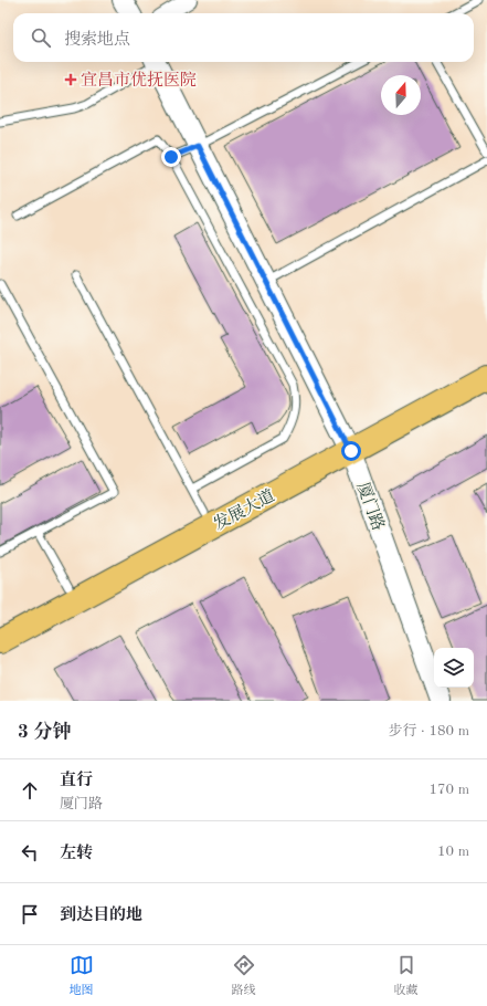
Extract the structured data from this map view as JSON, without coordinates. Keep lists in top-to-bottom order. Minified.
{"streets":{"highway":["发展大道"],"street":["厦门路"]},"crossings":[["厦门路","发展大道"]],"places":{"health":["宜昌市优抚医院"]},"north":"top","page":{"search":"搜索地点","heading":["3 分钟","步行 · 180 m"],"list":[["直行","厦门路","170 m"],["左转","10 m"],"到达目的地"],"nav":["地图","路线","收藏"]}}
